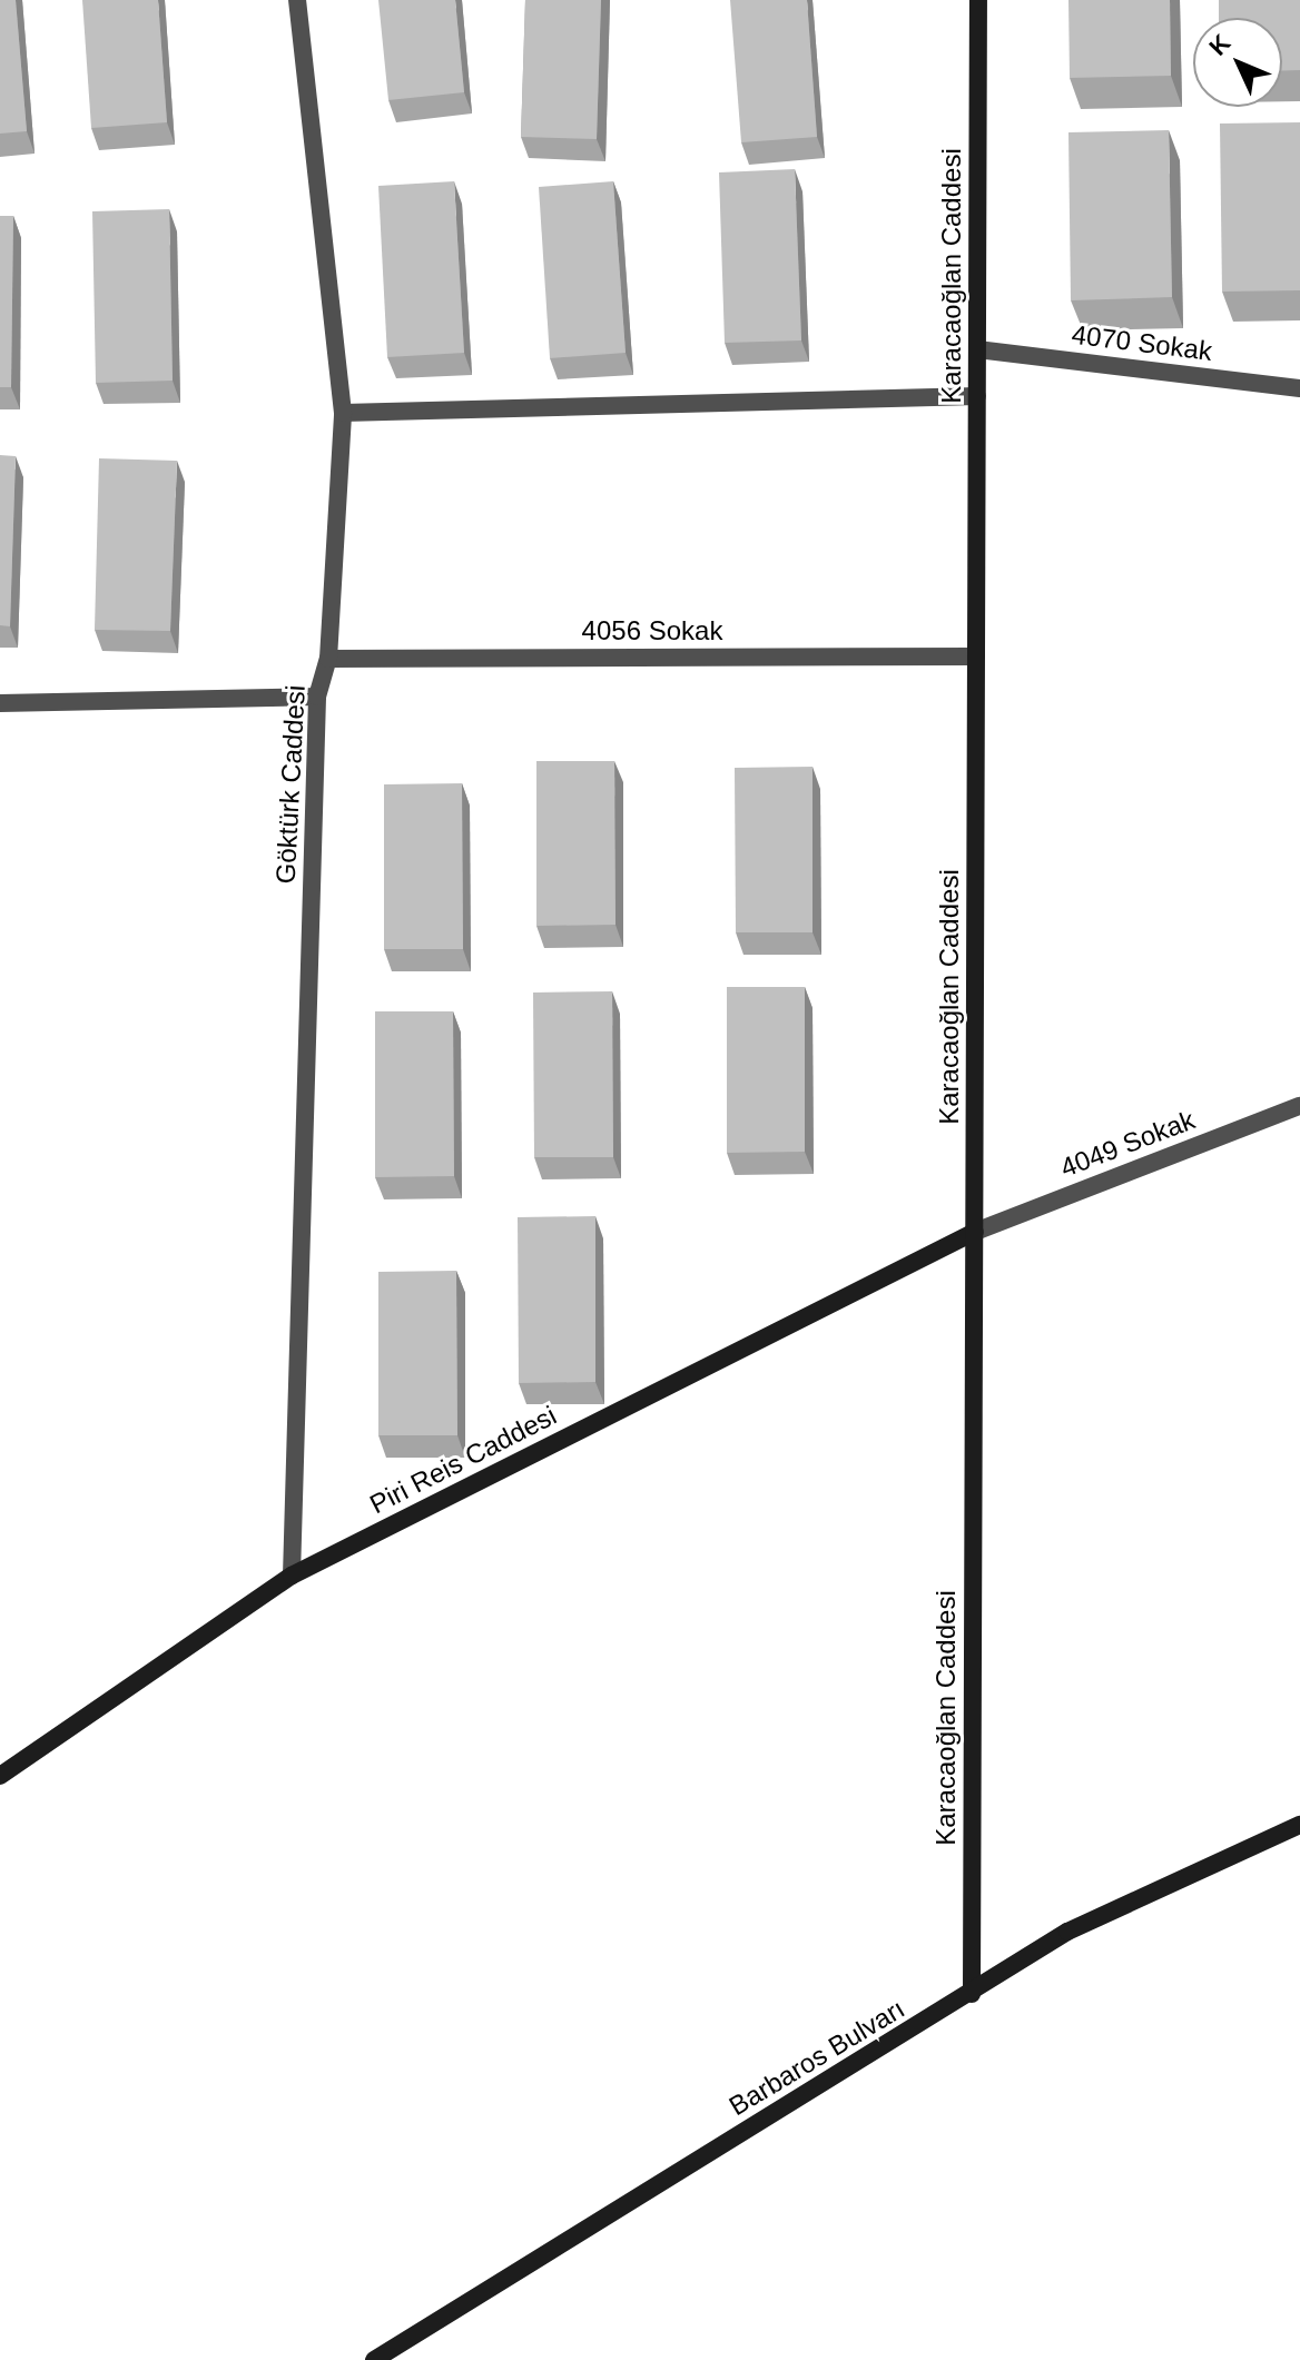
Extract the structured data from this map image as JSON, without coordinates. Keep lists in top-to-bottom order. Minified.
{"streets":{"street":["Karacaoğlan Caddesi","4070 Sokak","4056 Sokak","Göktürk Caddesi","4049 Sokak","Piri Reis Caddesi","Barbaros Bulvarı"]},"crossings":[["Karacaoğlan Caddesi","4070 Sokak"],["Karacaoğlan Caddesi","4056 Sokak"],["Karacaoğlan Caddesi","4049 Sokak"],["Karacaoğlan Caddesi","Piri Reis Caddesi"],["Karacaoğlan Caddesi","Barbaros Bulvarı"],["4056 Sokak","Göktürk Caddesi"],["Göktürk Caddesi","Piri Reis Caddesi"],["4049 Sokak","Piri Reis Caddesi"]],"north":"top left"}
